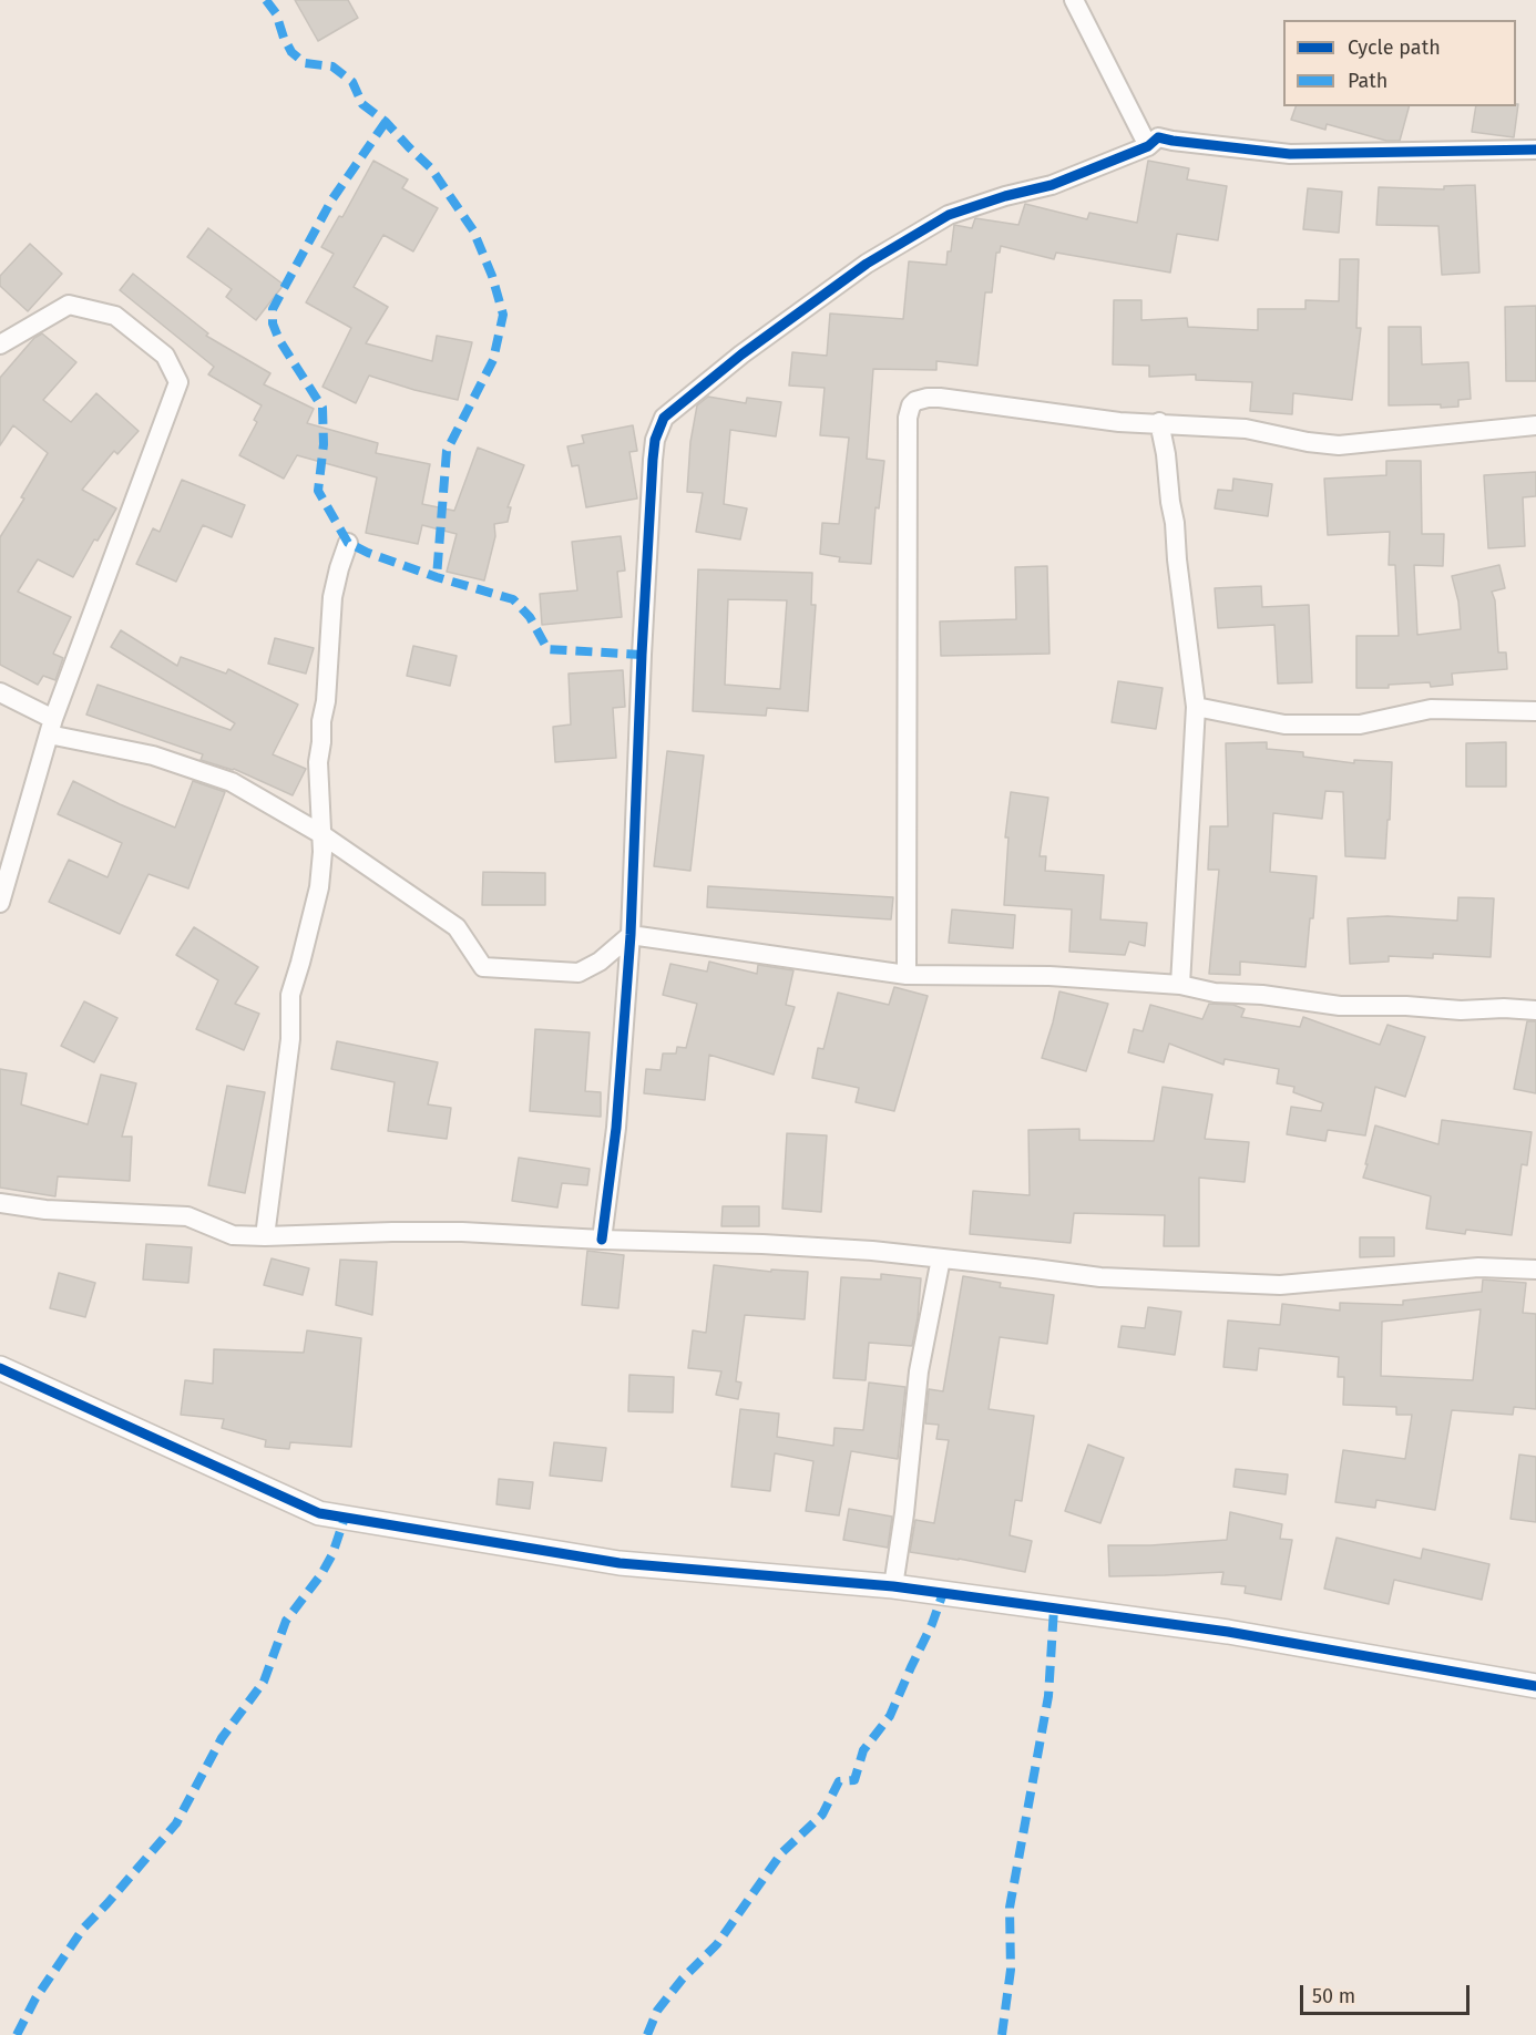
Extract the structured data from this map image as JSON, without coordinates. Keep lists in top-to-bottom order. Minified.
{"legend":["Cycle path","Path"],"scale_bar":"50 m"}
